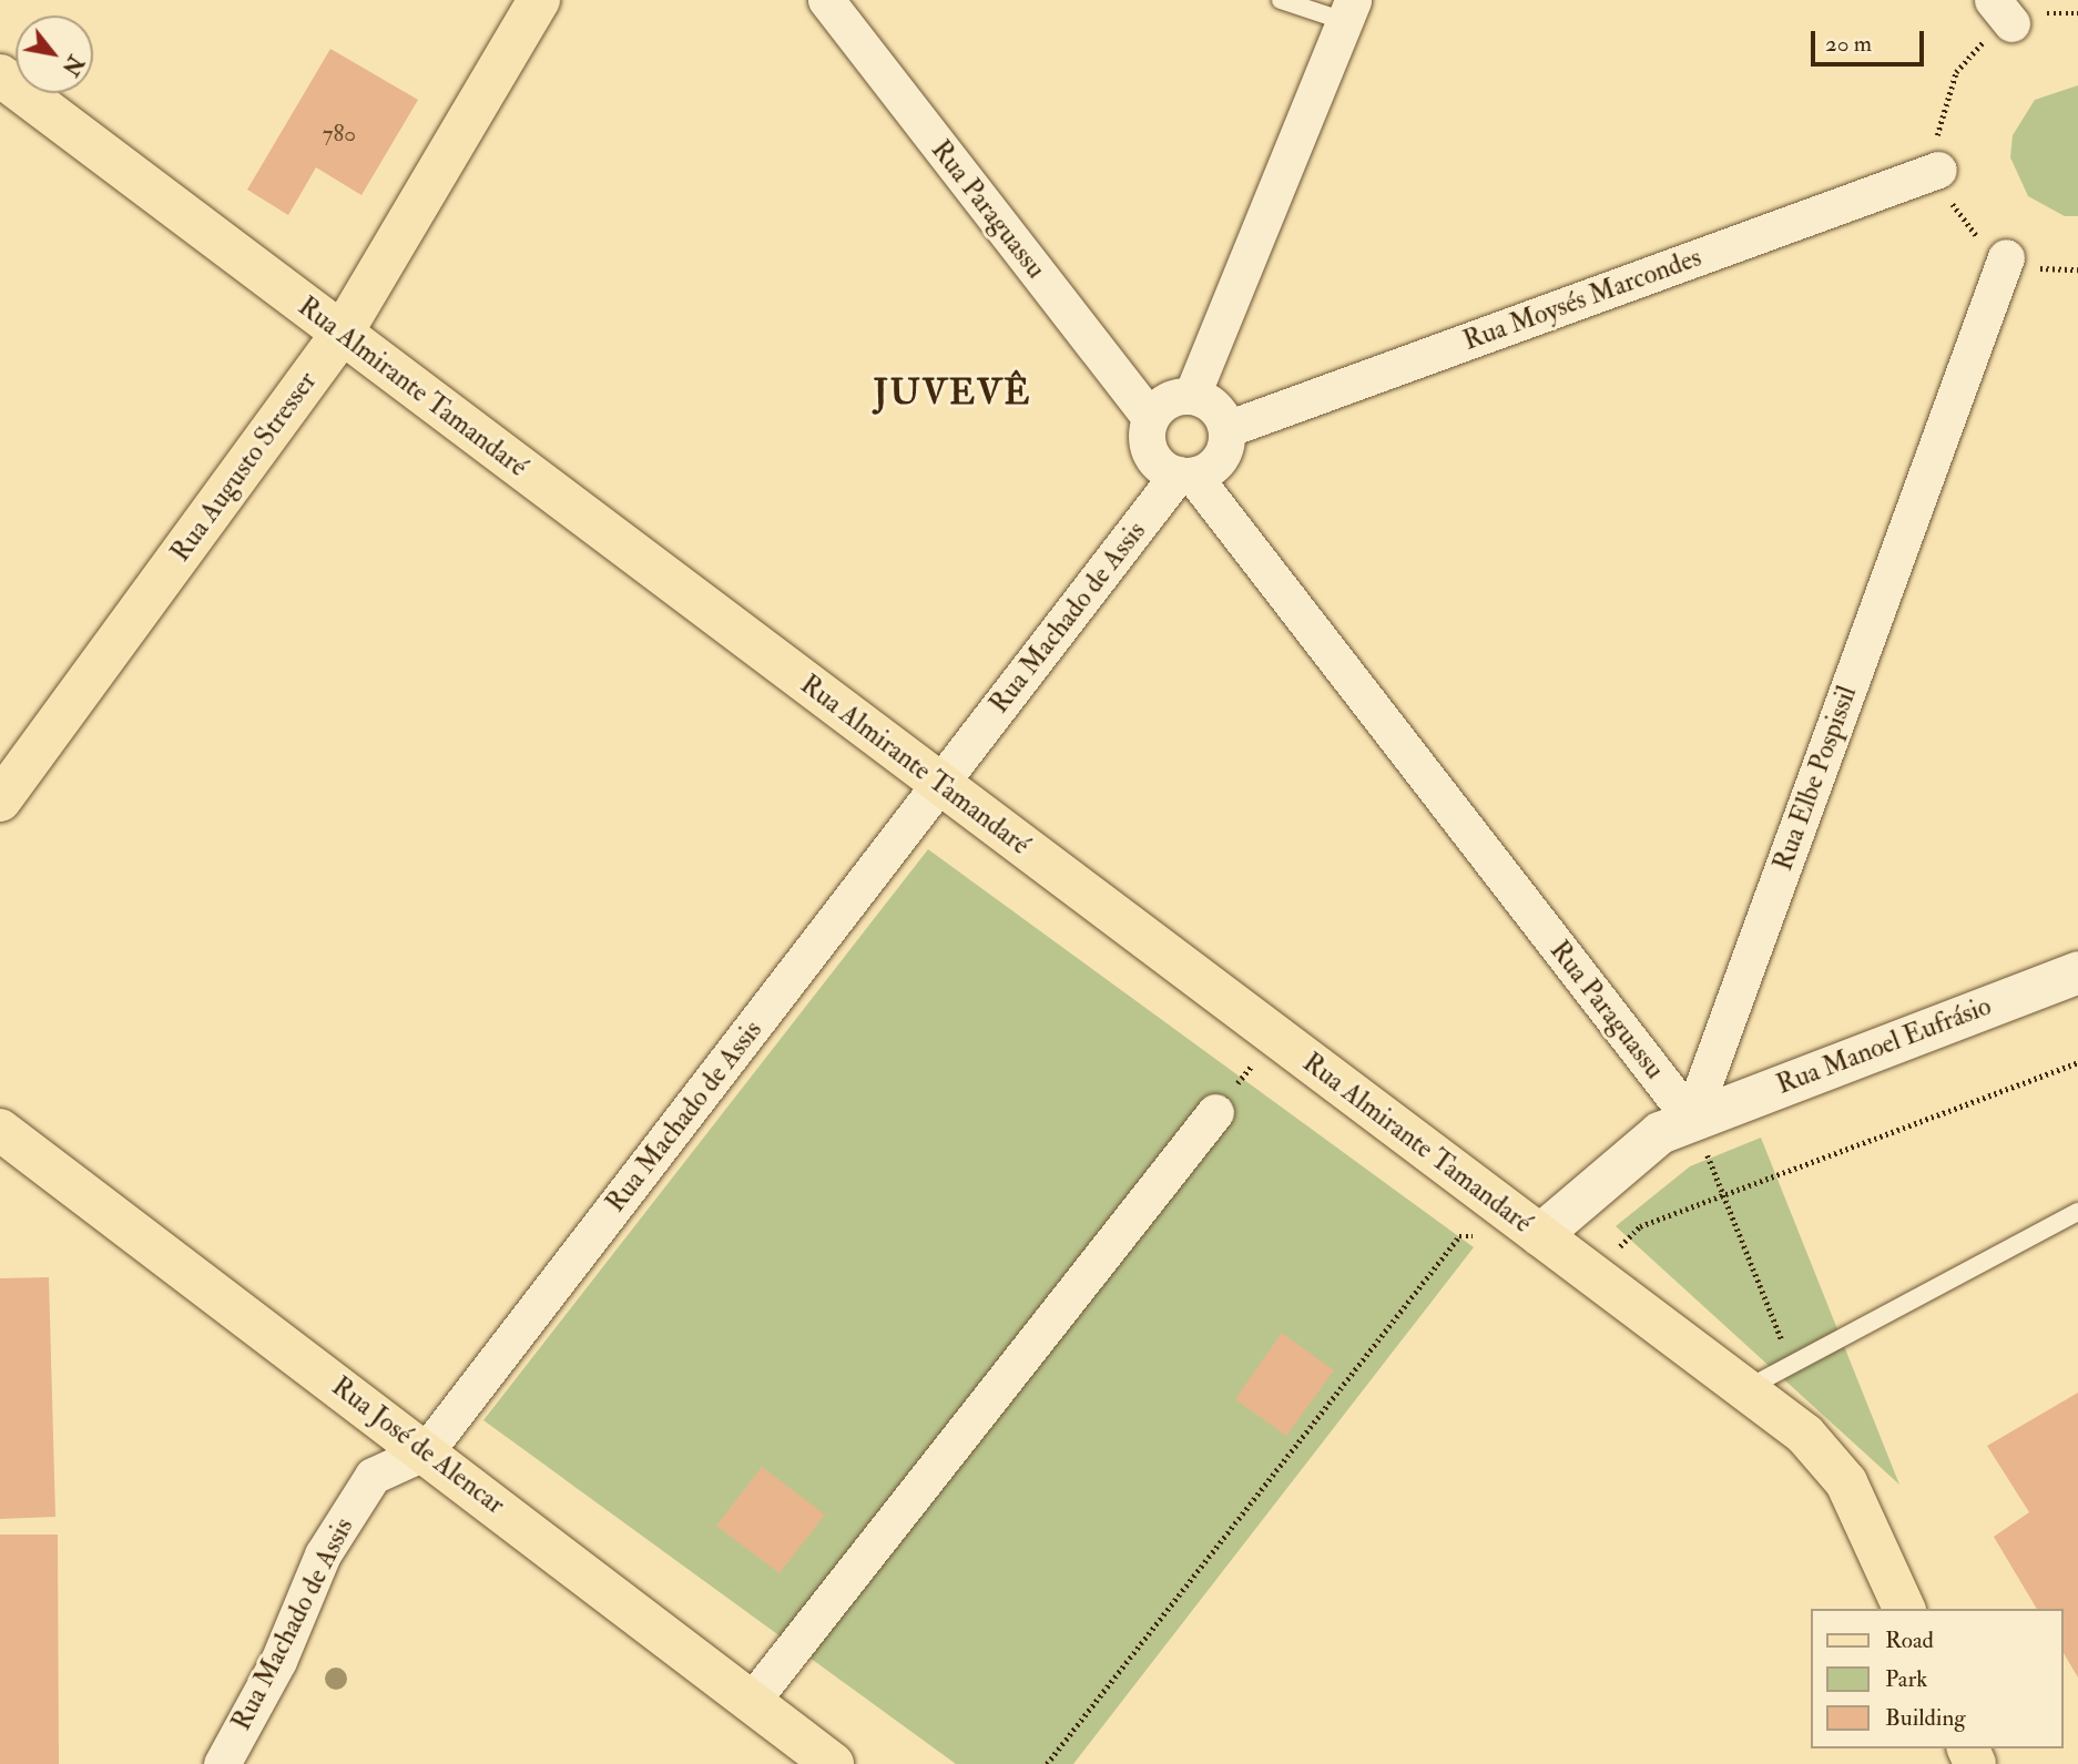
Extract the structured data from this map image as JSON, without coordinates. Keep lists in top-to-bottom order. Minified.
{"streets":{"main road":["Rua Almirante Tamandaré","Rua Augusto Stresser","Rua José de Alencar"],"street":["Rua Paraguassu","Rua Moysés Marcondes","Rua Machado de Assis","Rua Elbe Pospissil","Rua Manoel Eufrásio"]},"crossings":[["Rua Paraguassu","Rua Moysés Marcondes"],["Rua Paraguassu","Rua Machado de Assis"],["Rua Paraguassu","Rua Elbe Pospissil"],["Rua Paraguassu","Rua Manoel Eufrásio"],["Rua Moysés Marcondes","Rua Machado de Assis"],["Rua Almirante Tamandaré","Rua Augusto Stresser"],["Rua Almirante Tamandaré","Rua Machado de Assis"],["Rua Machado de Assis","Rua José de Alencar"],["Rua Elbe Pospissil","Rua Manoel Eufrásio"]],"districts":["JUVEVÊ"],"house_numbers":["780"],"legend":["Road","Park","Building"],"scale_bar":"20 m","north":"bottom right"}
